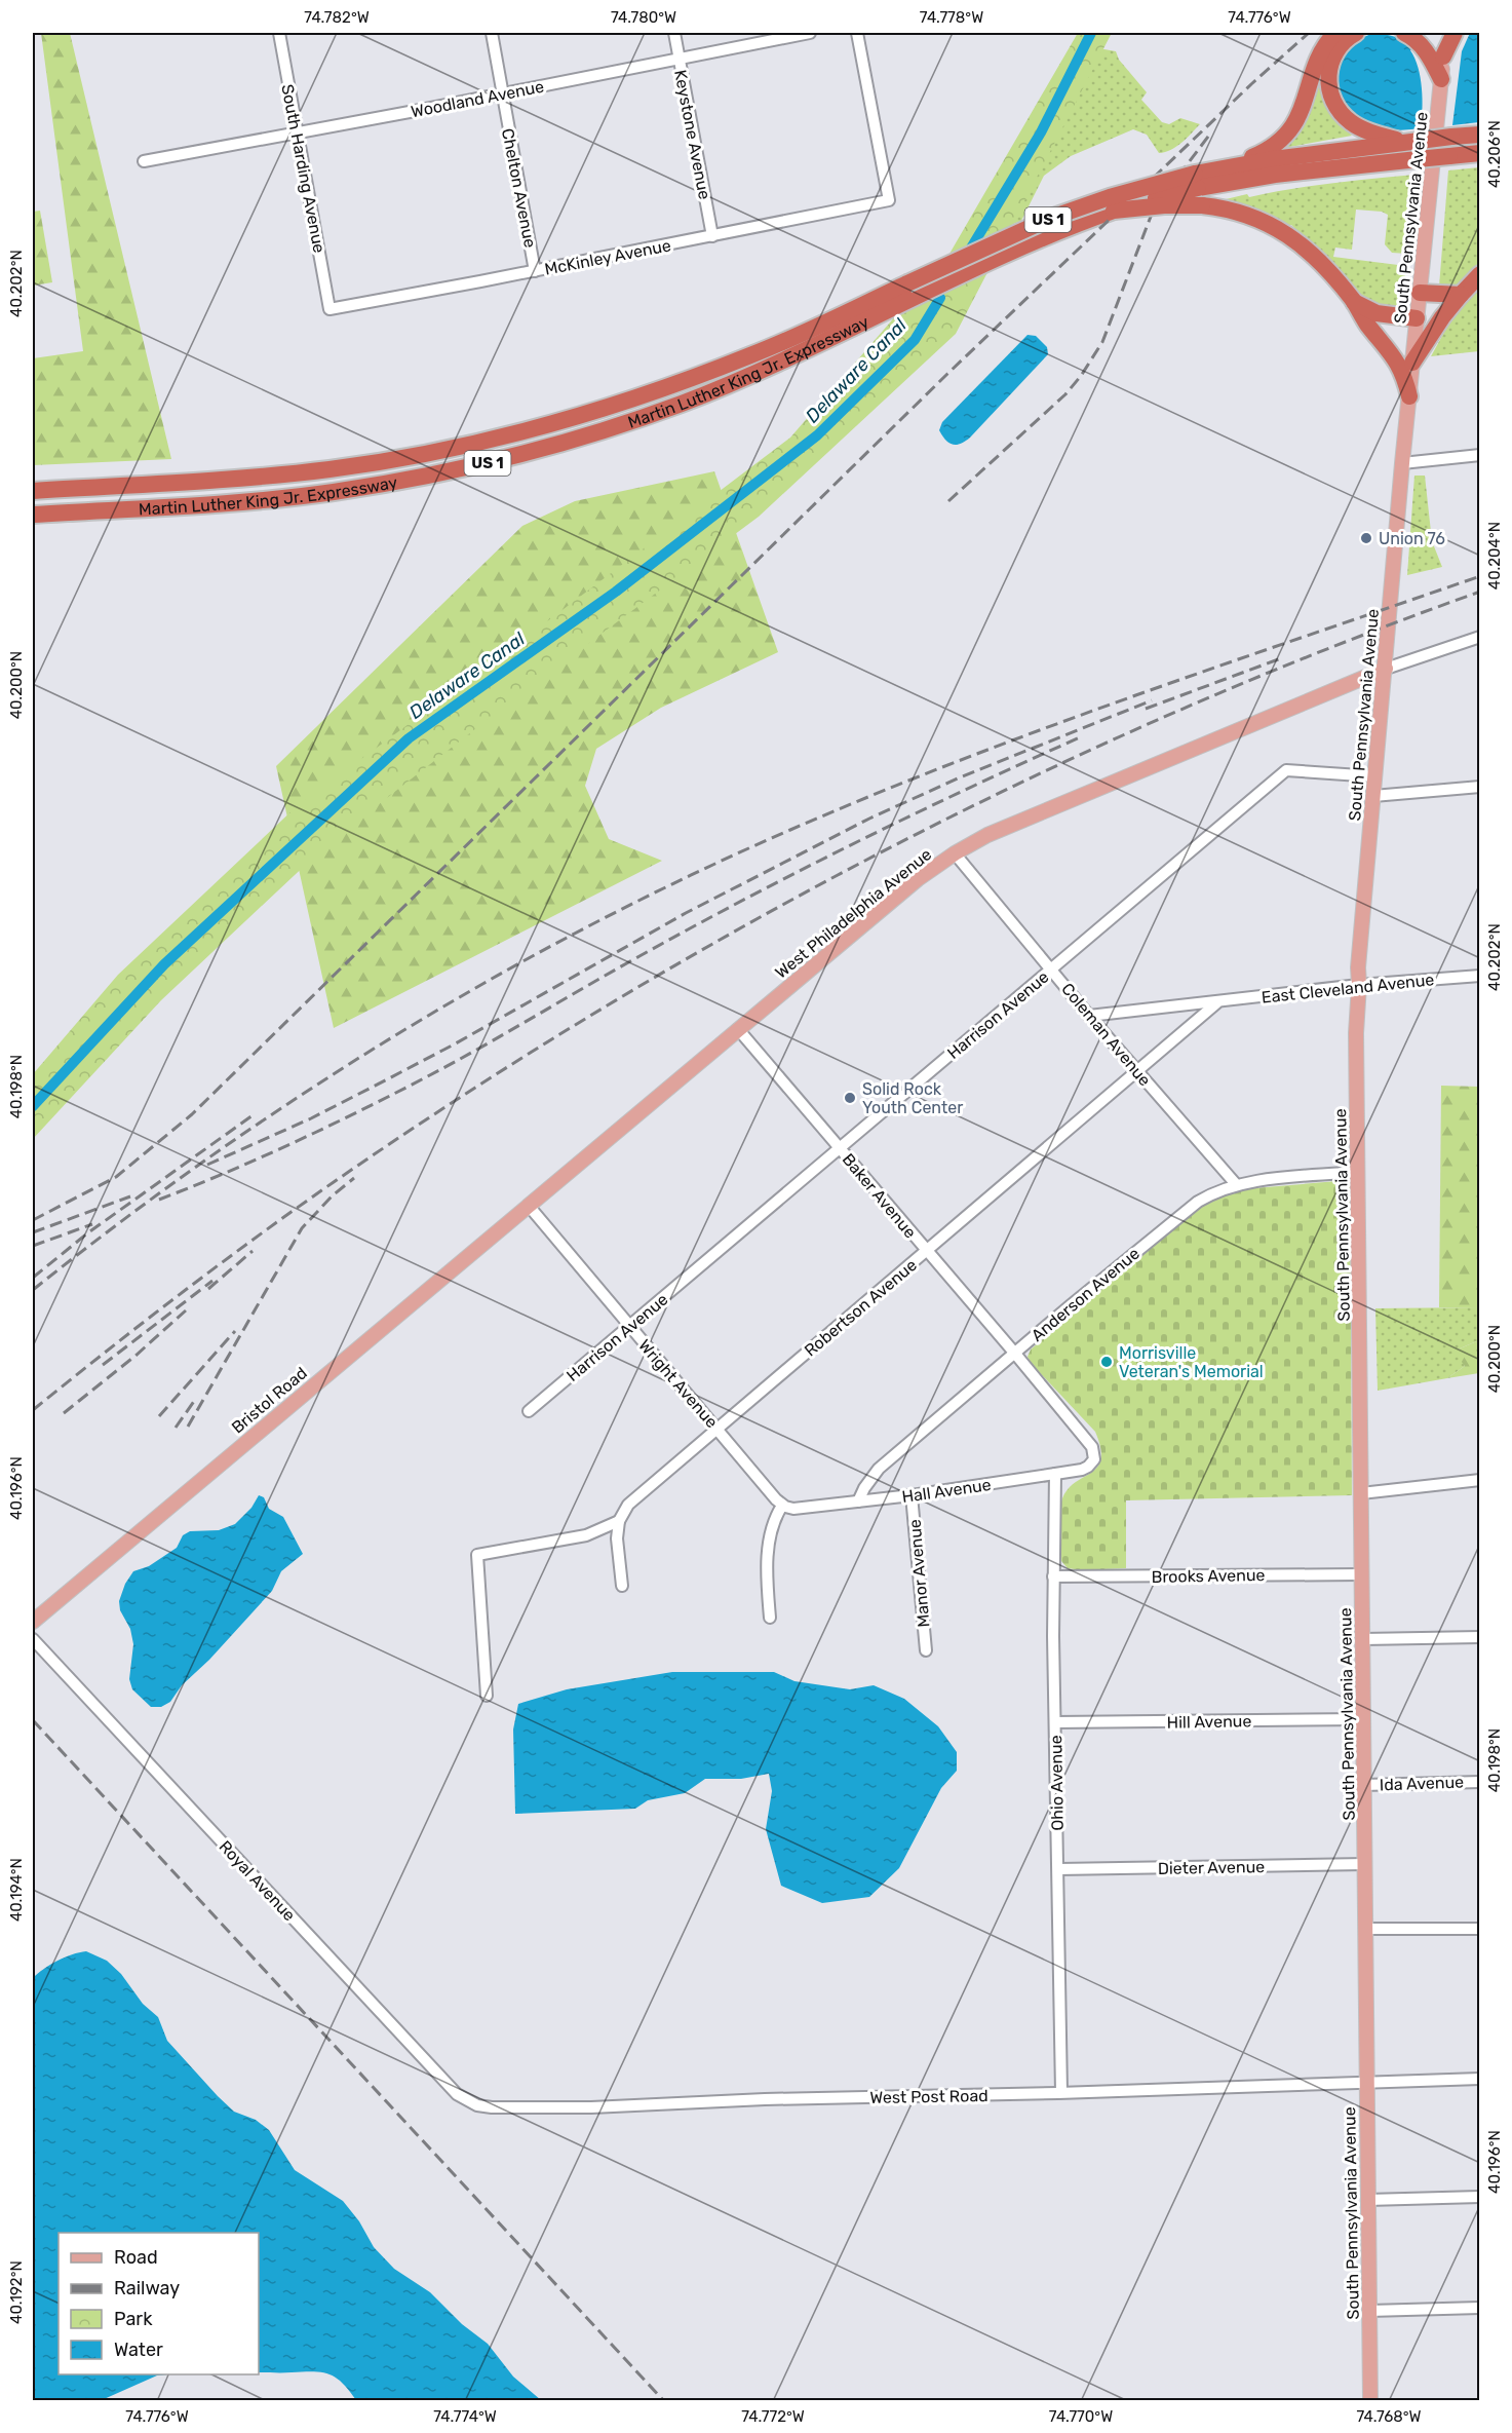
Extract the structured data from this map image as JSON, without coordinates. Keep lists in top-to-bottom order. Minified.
{"streets":{"highway":["US 1","Martin Luther King Jr. Expressway"],"main road":["South Pennsylvania Avenue","West Philadelphia Avenue","Bristol Road"],"street":["Woodland Avenue","Keystone Avenue","South Harding Avenue","Chelton Avenue","McKinley Avenue","East Cleveland Avenue","Harrison Avenue","Coleman Avenue","Baker Avenue","Anderson Avenue","Robertson Avenue","Wright Avenue","Hall Avenue","Manor Avenue","Brooks Avenue","Hill Avenue","Ohio Avenue","Ida Avenue","Dieter Avenue","Royal Avenue","West Post Road"]},"crossings":[["Woodland Avenue","Keystone Avenue"],["Woodland Avenue","South Harding Avenue"],["Woodland Avenue","Chelton Avenue"],["Keystone Avenue","McKinley Avenue"],["South Harding Avenue","McKinley Avenue"],["Chelton Avenue","McKinley Avenue"],["South Pennsylvania Avenue","West Philadelphia Avenue"],["South Pennsylvania Avenue","East Cleveland Avenue"],["South Pennsylvania Avenue","Harrison Avenue"],["South Pennsylvania Avenue","Anderson Avenue"],["South Pennsylvania Avenue","Brooks Avenue"],["South Pennsylvania Avenue","Hill Avenue"],["South Pennsylvania Avenue","Ida Avenue"],["South Pennsylvania Avenue","Dieter Avenue"],["South Pennsylvania Avenue","West Post Road"],["West Philadelphia Avenue","Coleman Avenue"],["West Philadelphia Avenue","Baker Avenue"],["West Philadelphia Avenue","Wright Avenue"],["West Philadelphia Avenue","Bristol Road"],["East Cleveland Avenue","Coleman Avenue"],["East Cleveland Avenue","Robertson Avenue"],["Harrison Avenue","Coleman Avenue"],["Harrison Avenue","Baker Avenue"],["Harrison Avenue","Wright Avenue"],["Coleman Avenue","Anderson Avenue"],["Coleman Avenue","Robertson Avenue"],["Baker Avenue","Anderson Avenue"],["Baker Avenue","Robertson Avenue"],["Baker Avenue","Hall Avenue"],["Anderson Avenue","Hall Avenue"],["Robertson Avenue","Wright Avenue"],["Wright Avenue","Bristol Road"],["Wright Avenue","Hall Avenue"],["Hall Avenue","Manor Avenue"],["Hall Avenue","Ohio Avenue"],["Brooks Avenue","Ohio Avenue"],["Hill Avenue","Ohio Avenue"],["Ohio Avenue","Dieter Avenue"],["Ohio Avenue","West Post Road"],["Royal Avenue","West Post Road"]],"water":["Delaware Canal"],"places":["Union 76","Solid Rock Youth Center","Morrisville Veteran's Memorial"],"legend":["Road","Railway","Park","Water"],"coordinates":["74.782°W","74.780°W","74.778°W","74.776°W","40.206°N","40.202°N","40.204°N","40.200°N","40.198°N","40.196°N","40.194°N","40.192°N","74.774°W","74.772°W","74.770°W","74.768°W"]}
